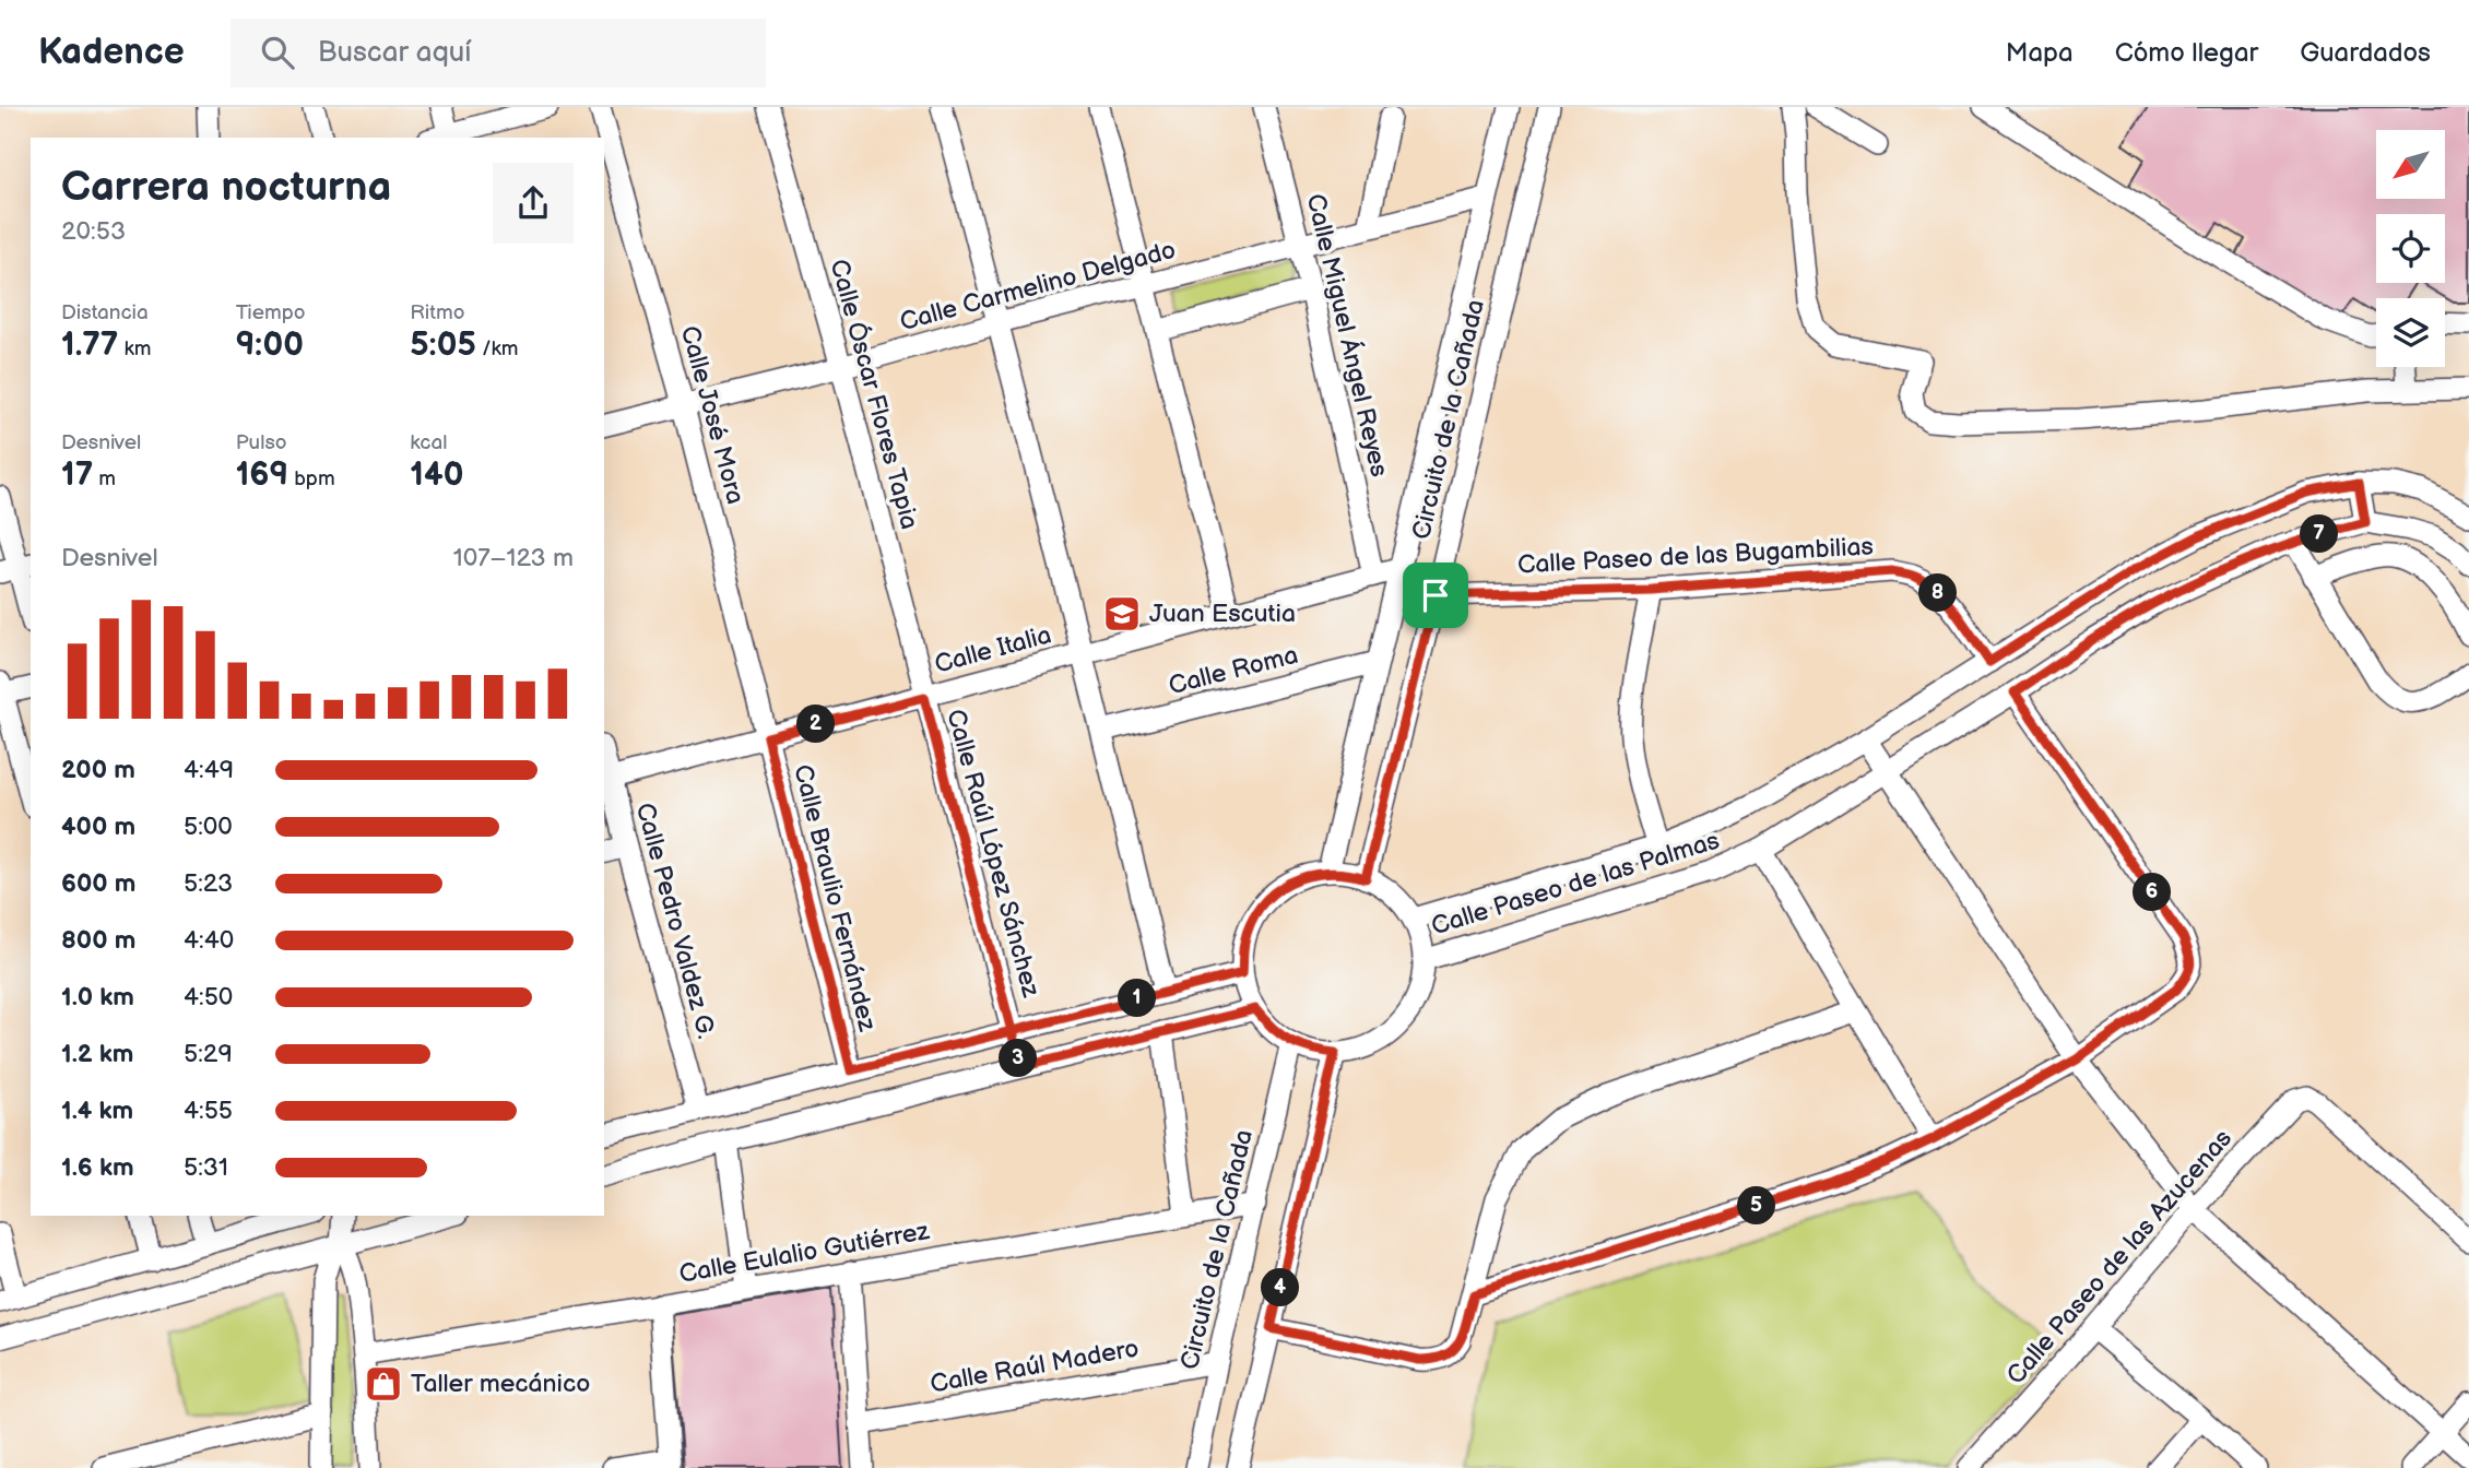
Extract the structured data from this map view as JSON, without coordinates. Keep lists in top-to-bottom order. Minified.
{"streets":{"street":["Calle Carmelino Delgado","Calle Miguel Ángel Reyes","Calle Óscar Flores Tapia","Calle José Mora","Circuito de la Cañada","Calle Paseo de las Bugambilias","Calle Italia","Calle Roma","Calle Raúl López Sánchez","Calle Paseo de las Palmas","Calle Braulio Fernández","Calle Pedro Valdez G.","Calle Eulalio Gutiérrez","Calle Paseo de las Azucenas","Calle Raúl Madero"]},"crossings":[["Calle Carmelino Delgado","Calle Miguel Ángel Reyes"],["Calle Carmelino Delgado","Calle Óscar Flores Tapia"],["Calle Carmelino Delgado","Calle José Mora"],["Calle Carmelino Delgado","Circuito de la Cañada"],["Calle Miguel Ángel Reyes","Calle Italia"],["Calle Óscar Flores Tapia","Calle Italia"],["Calle Óscar Flores Tapia","Calle Raúl López Sánchez"],["Calle José Mora","Calle Italia"],["Calle José Mora","Calle Braulio Fernández"],["Circuito de la Cañada","Calle Paseo de las Bugambilias"],["Circuito de la Cañada","Calle Italia"],["Circuito de la Cañada","Calle Roma"],["Circuito de la Cañada","Calle Paseo de las Palmas"],["Circuito de la Cañada","Calle Eulalio Gutiérrez"],["Circuito de la Cañada","Calle Raúl Madero"],["Calle Paseo de las Bugambilias","Calle Paseo de las Palmas"],["Calle Italia","Calle Raúl López Sánchez"],["Calle Italia","Calle Braulio Fernández"],["Calle Italia","Calle Pedro Valdez G."]],"places":{"school or university":["Juan Escutia"],"shop":["Taller mecánico"]},"north":"bottom left","page":{"header":"Kadence","search":"Buscar aquí","nav":["Mapa","Cómo llegar","Guardados"],"heading":["Carrera nocturna","20:53"],"stats":[["Distancia","1.77 km"],["Tiempo","9:00"],["Ritmo","5:05 /km"],["Desnivel","17 m"],["Pulso","169 bpm"],["kcal","140"]],"pins":["7","8","2","6","1","3","5","4"],"chart":["Desnivel","107–123 m"],"list":[{"name":"200 m","note":"4:49"},{"name":"400 m","note":"5:00"},{"name":"600 m","note":"5:23"},{"name":"800 m","note":"4:40"},{"name":"1.0 km","note":"4:50"},{"name":"1.2 km","note":"5:29"},{"name":"1.4 km","note":"4:55"},{"name":"1.6 km","note":"5:31"}]}}
